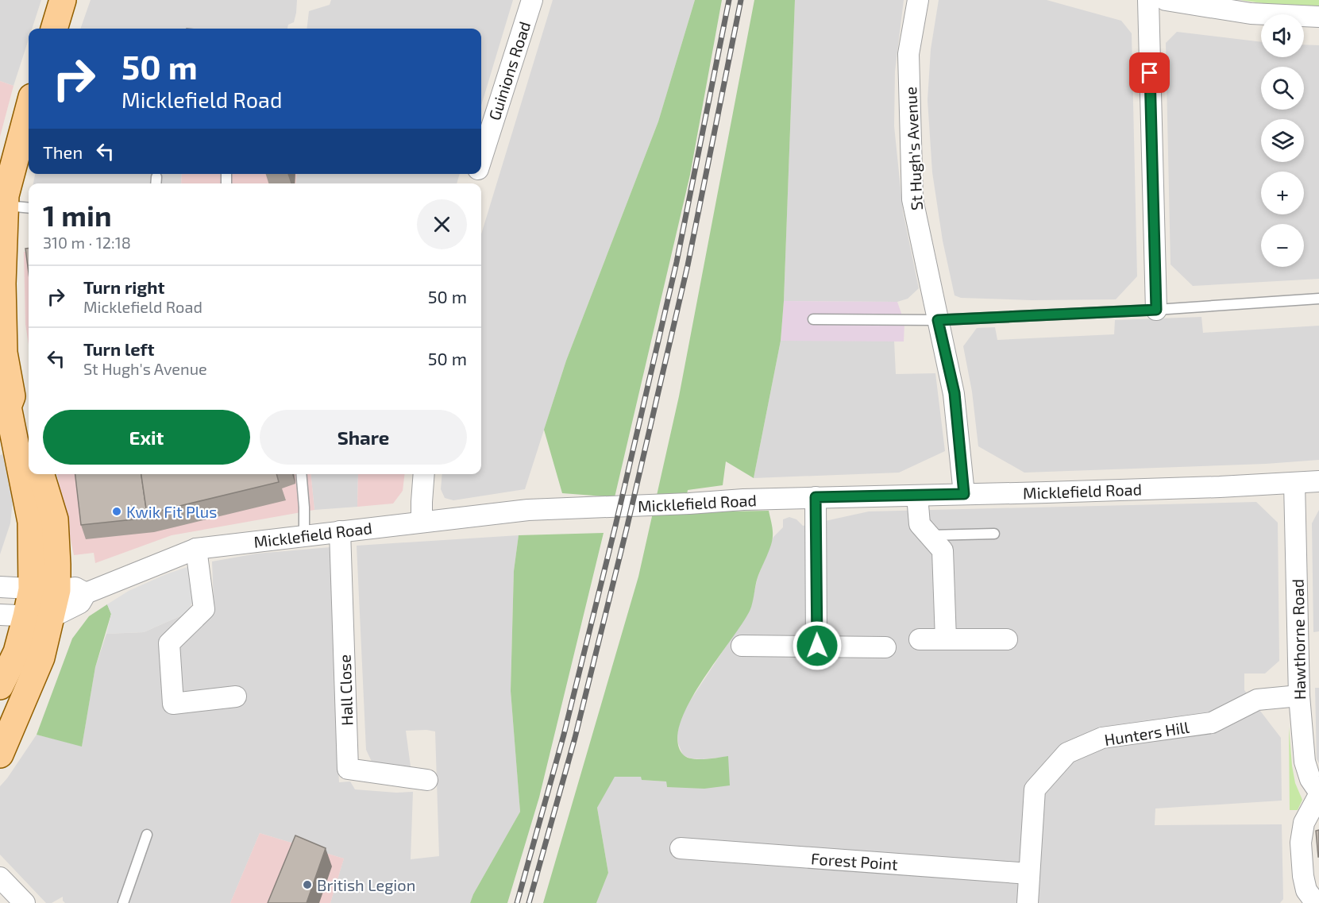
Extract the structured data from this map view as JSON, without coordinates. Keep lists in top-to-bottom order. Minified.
{"streets":{"street":["Guinions Road","St Hugh's Avenue","Micklefield Road","Hawthorne Road","Hall Close","Hunters Hill","Forest Point"]},"crossings":[["St Hugh's Avenue","Micklefield Road"],["Micklefield Road","Hawthorne Road"],["Micklefield Road","Hall Close"],["Hawthorne Road","Hunters Hill"],["Hunters Hill","Forest Point"]],"places":["Kwik Fit Plus","British Legion"],"page":{"map_buttons":["+","−"],"turn":["50 m","Micklefield Road"],"then":"Then","heading":["1 min","310 m · 12:18"],"list":[{"name":"Turn right","note":"Micklefield Road","value":"50 m"},{"name":"Turn left","note":"St Hugh's Avenue","value":"50 m"}],"buttons":["Exit","Share"]}}
